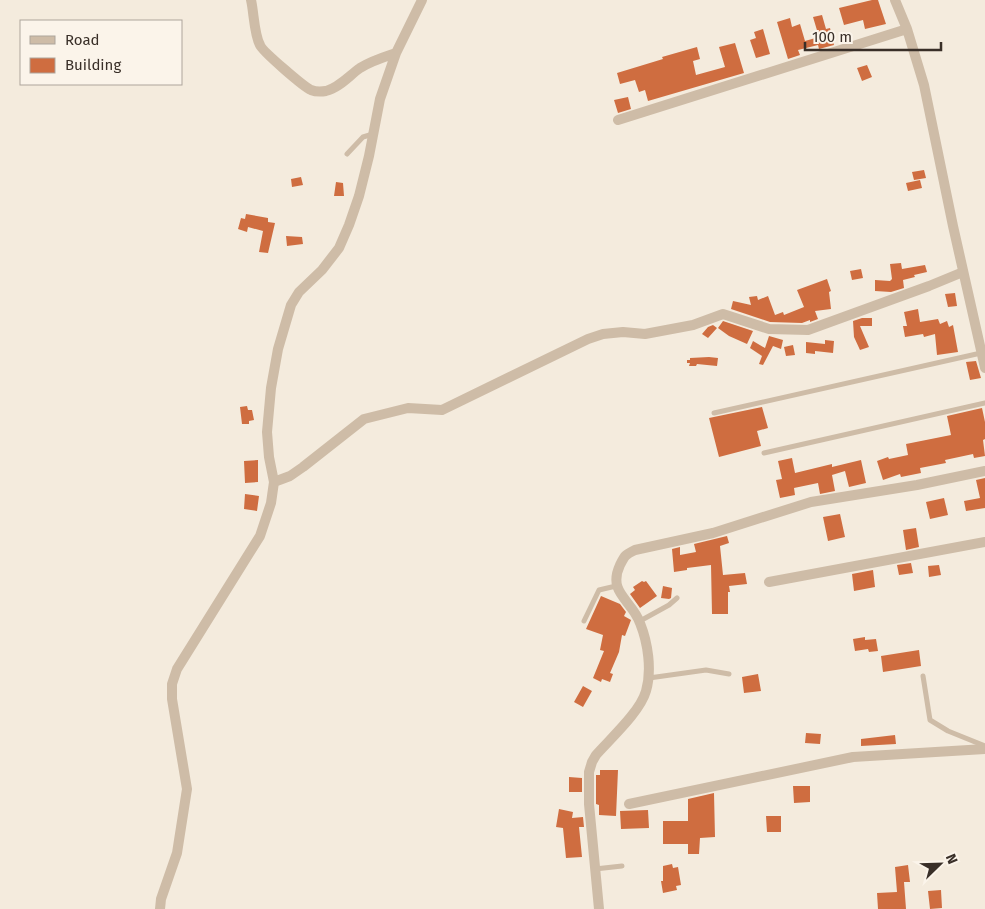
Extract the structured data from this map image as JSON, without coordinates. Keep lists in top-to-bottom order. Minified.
{"legend":["Road","Building"],"scale_bar":"100 m","north":"top right"}
